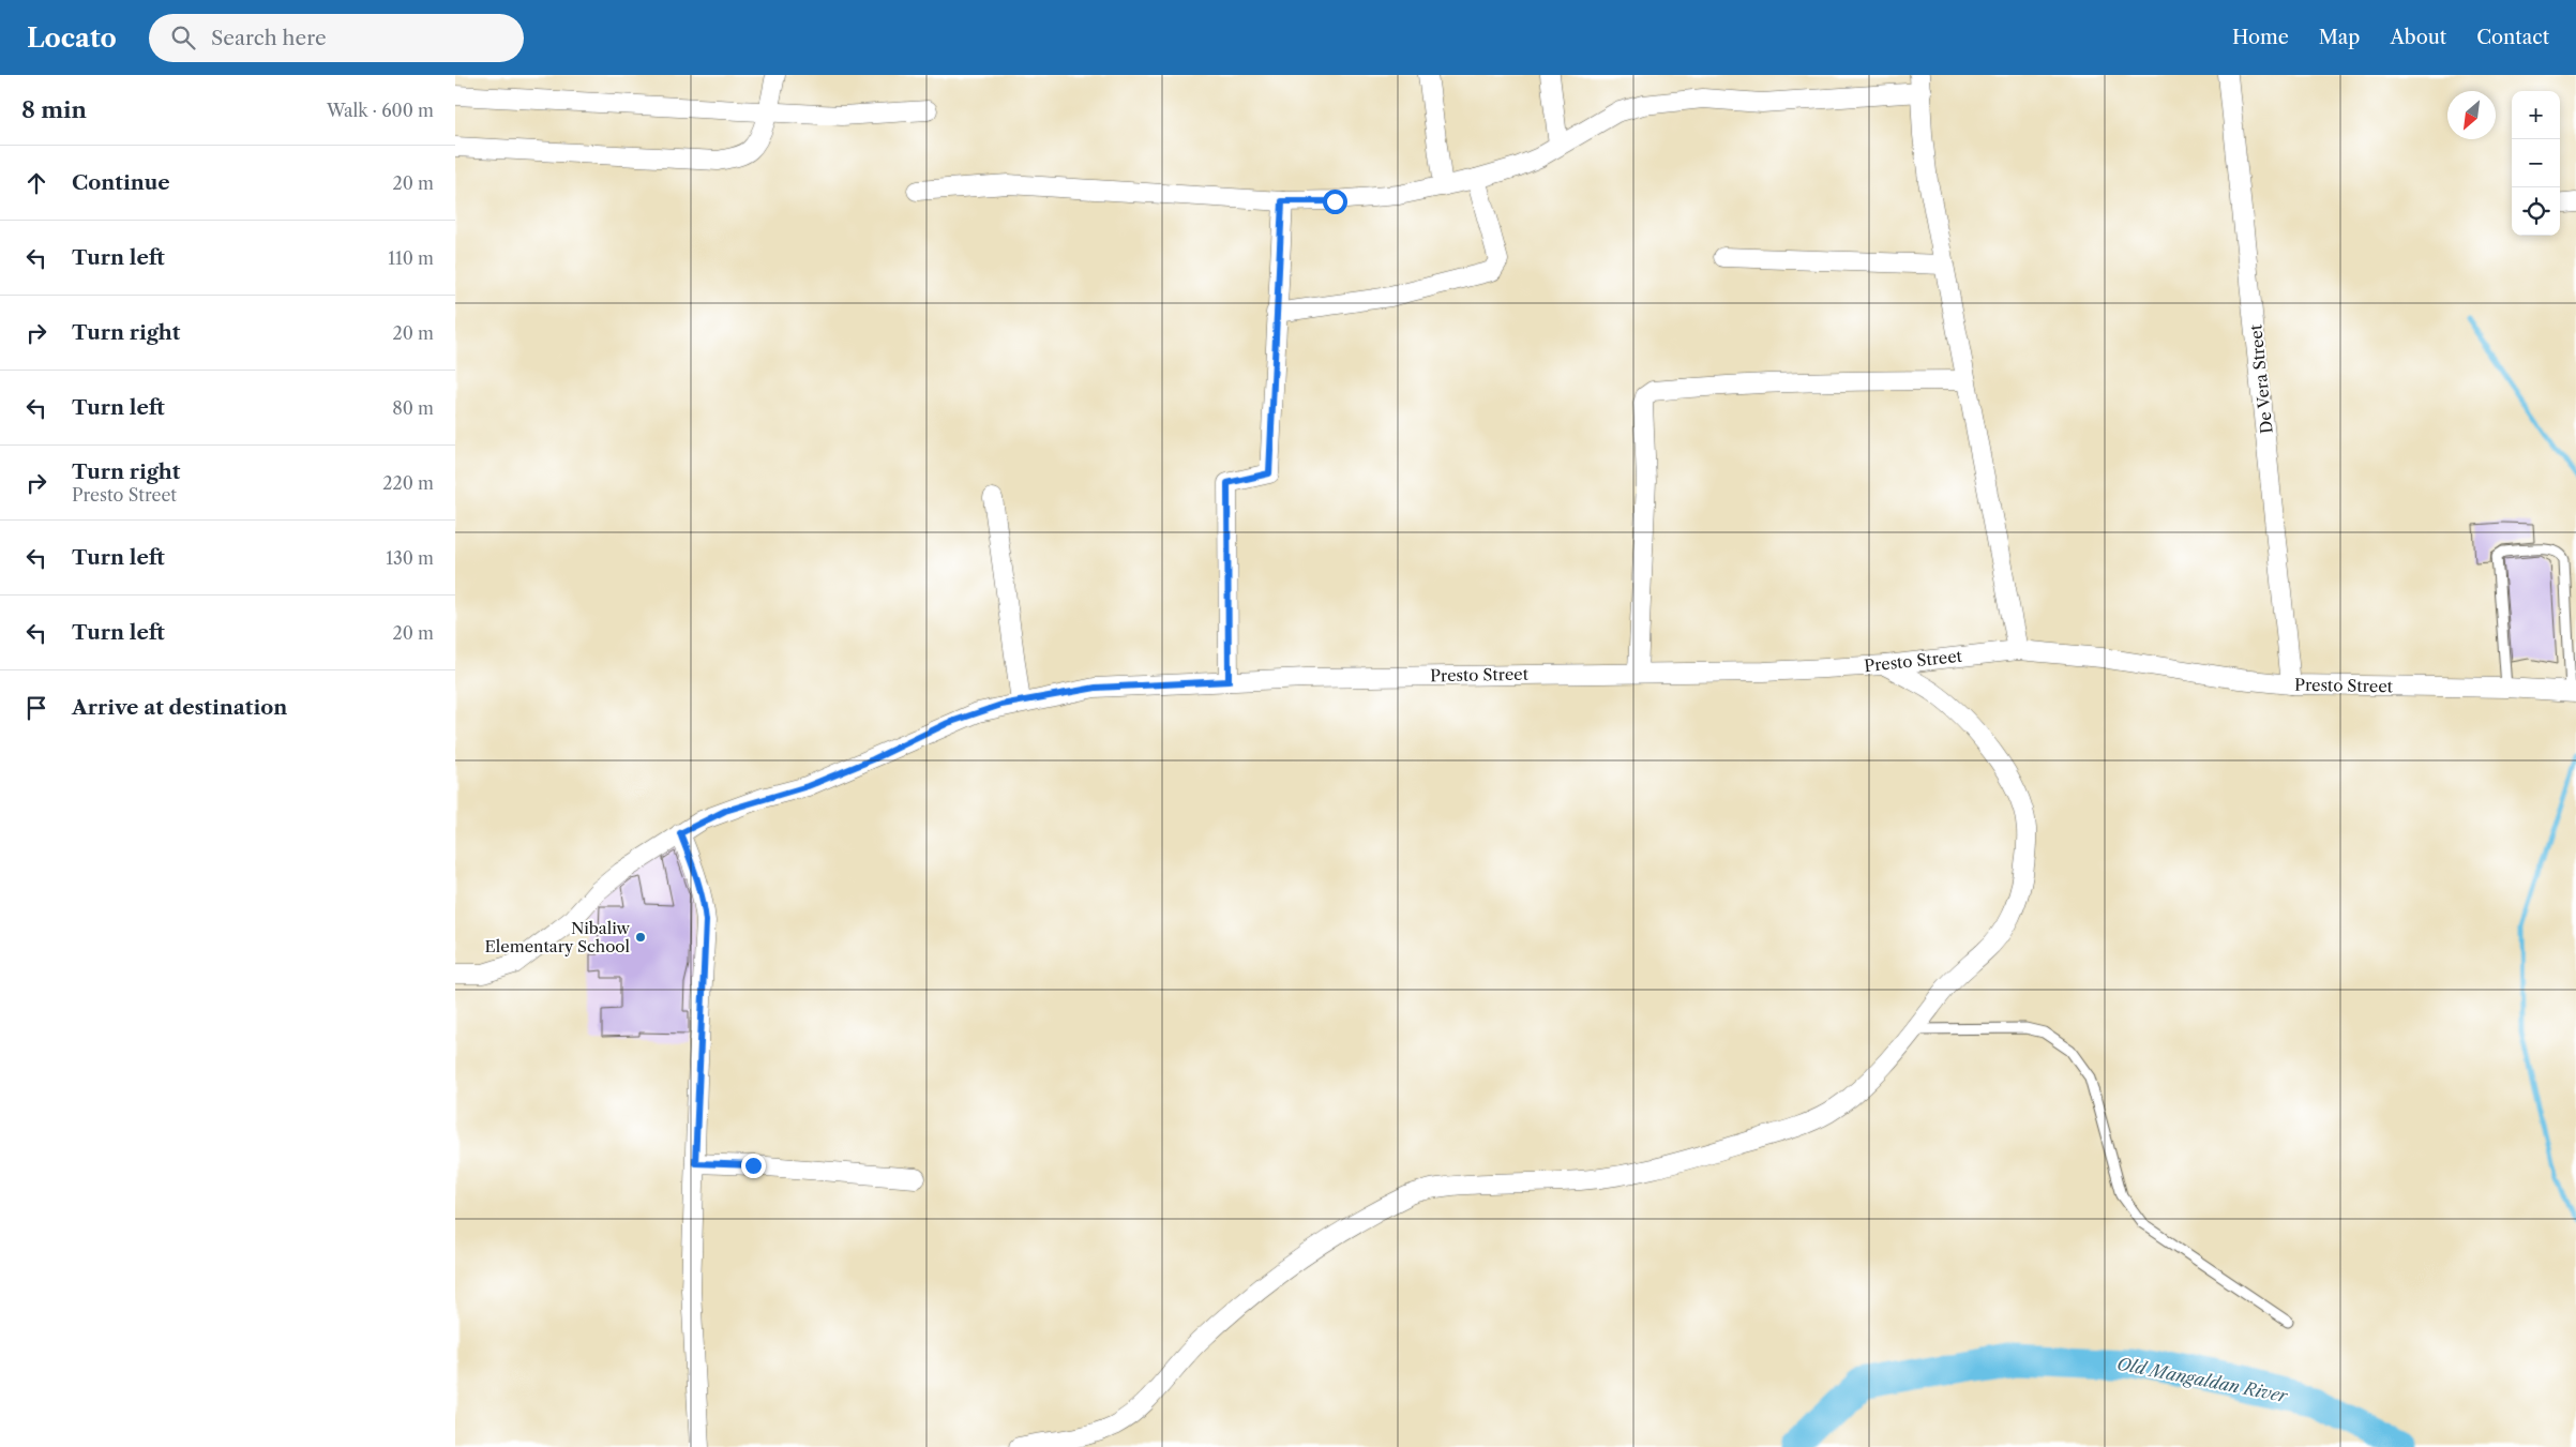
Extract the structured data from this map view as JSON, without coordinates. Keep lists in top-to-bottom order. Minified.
{"streets":{"street":["De Vera Street","Presto Street"]},"crossings":[["De Vera Street","Presto Street"]],"water":["Old Mangaldan River"],"places":["Nibaliw Elementary School"],"north":"bottom left","page":{"header":"Locato","search":"Search here","nav":["Home","Map","About","Contact"],"heading":["8 min","Walk · 600 m"],"map_buttons":["+","−"],"list":[["Continue","20 m"],["Turn left","110 m"],["Turn right","20 m"],["Turn left","80 m"],["Turn right","Presto Street","220 m"],["Turn left","130 m"],["Turn left","20 m"],"Arrive at destination"]}}
